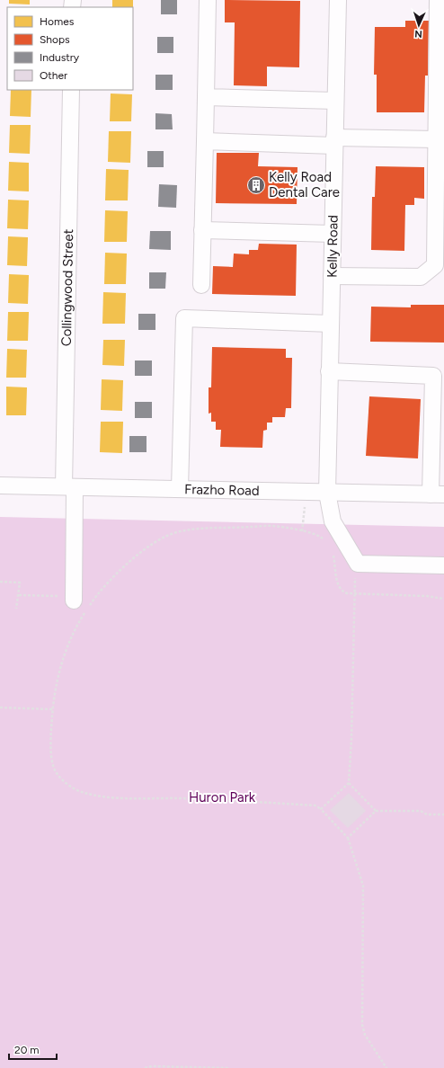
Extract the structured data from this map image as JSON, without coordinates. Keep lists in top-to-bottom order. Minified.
{"streets":{"street":["Kelly Road","Collingwood Street","Frazho Road"]},"crossings":[["Kelly Road","Frazho Road"],["Collingwood Street","Frazho Road"]],"parks":["Huron Park"],"places":{"building":["Kelly Road Dental Care"]},"legend":["Homes","Shops","Industry","Other"],"scale_bar":"20 m","north":"bottom"}
